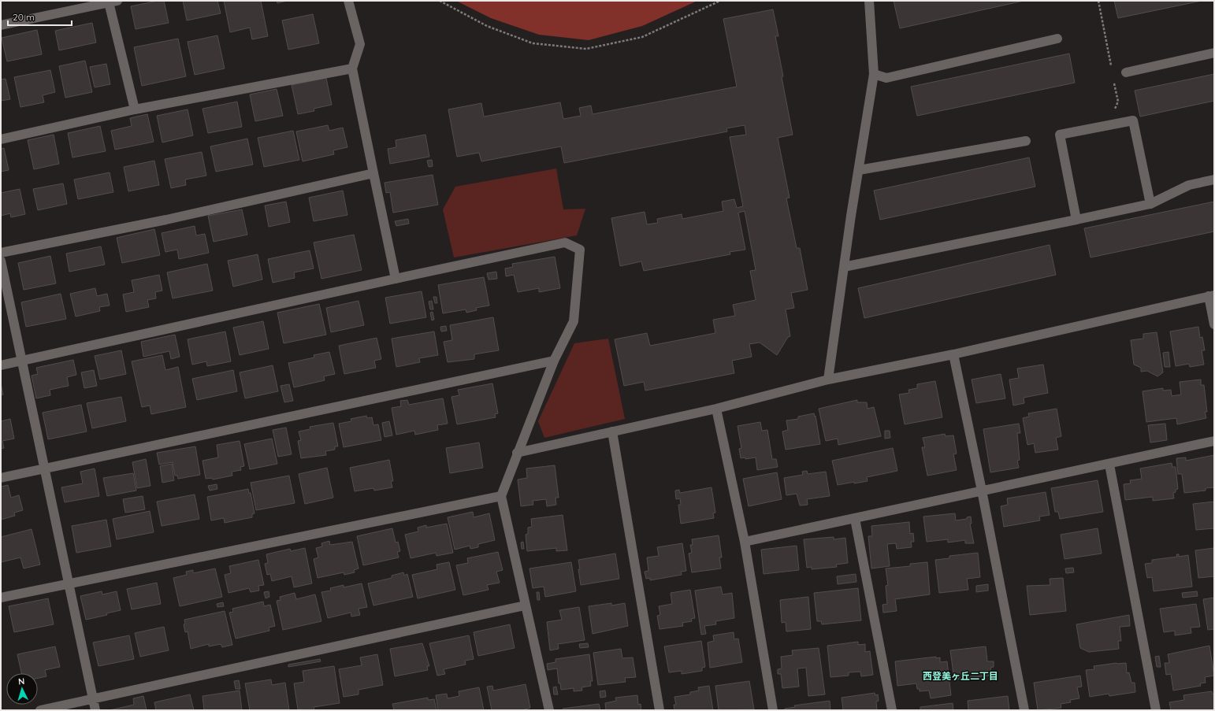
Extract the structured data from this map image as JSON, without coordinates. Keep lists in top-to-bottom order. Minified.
{"districts":["西登美ヶ丘二丁目"],"scale_bar":"20 m","north":"top"}
